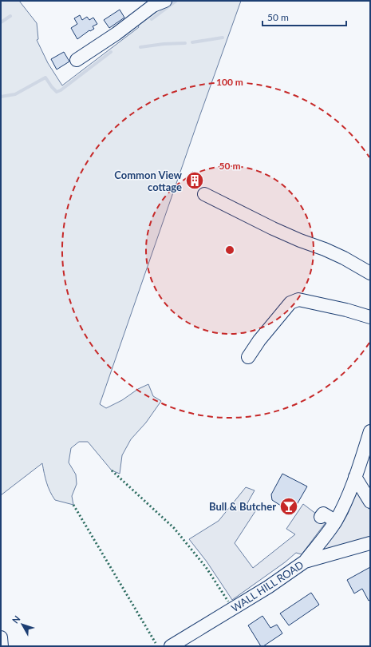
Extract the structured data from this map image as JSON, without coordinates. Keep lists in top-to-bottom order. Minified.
{"streets":{"street":["WALL HILL ROAD"]},"places":{"building":["Common View cottage"],"bar":["Bull & Butcher"]},"scale_bar":"50 m","north":"top left","rings":["100 m","50 m"]}
